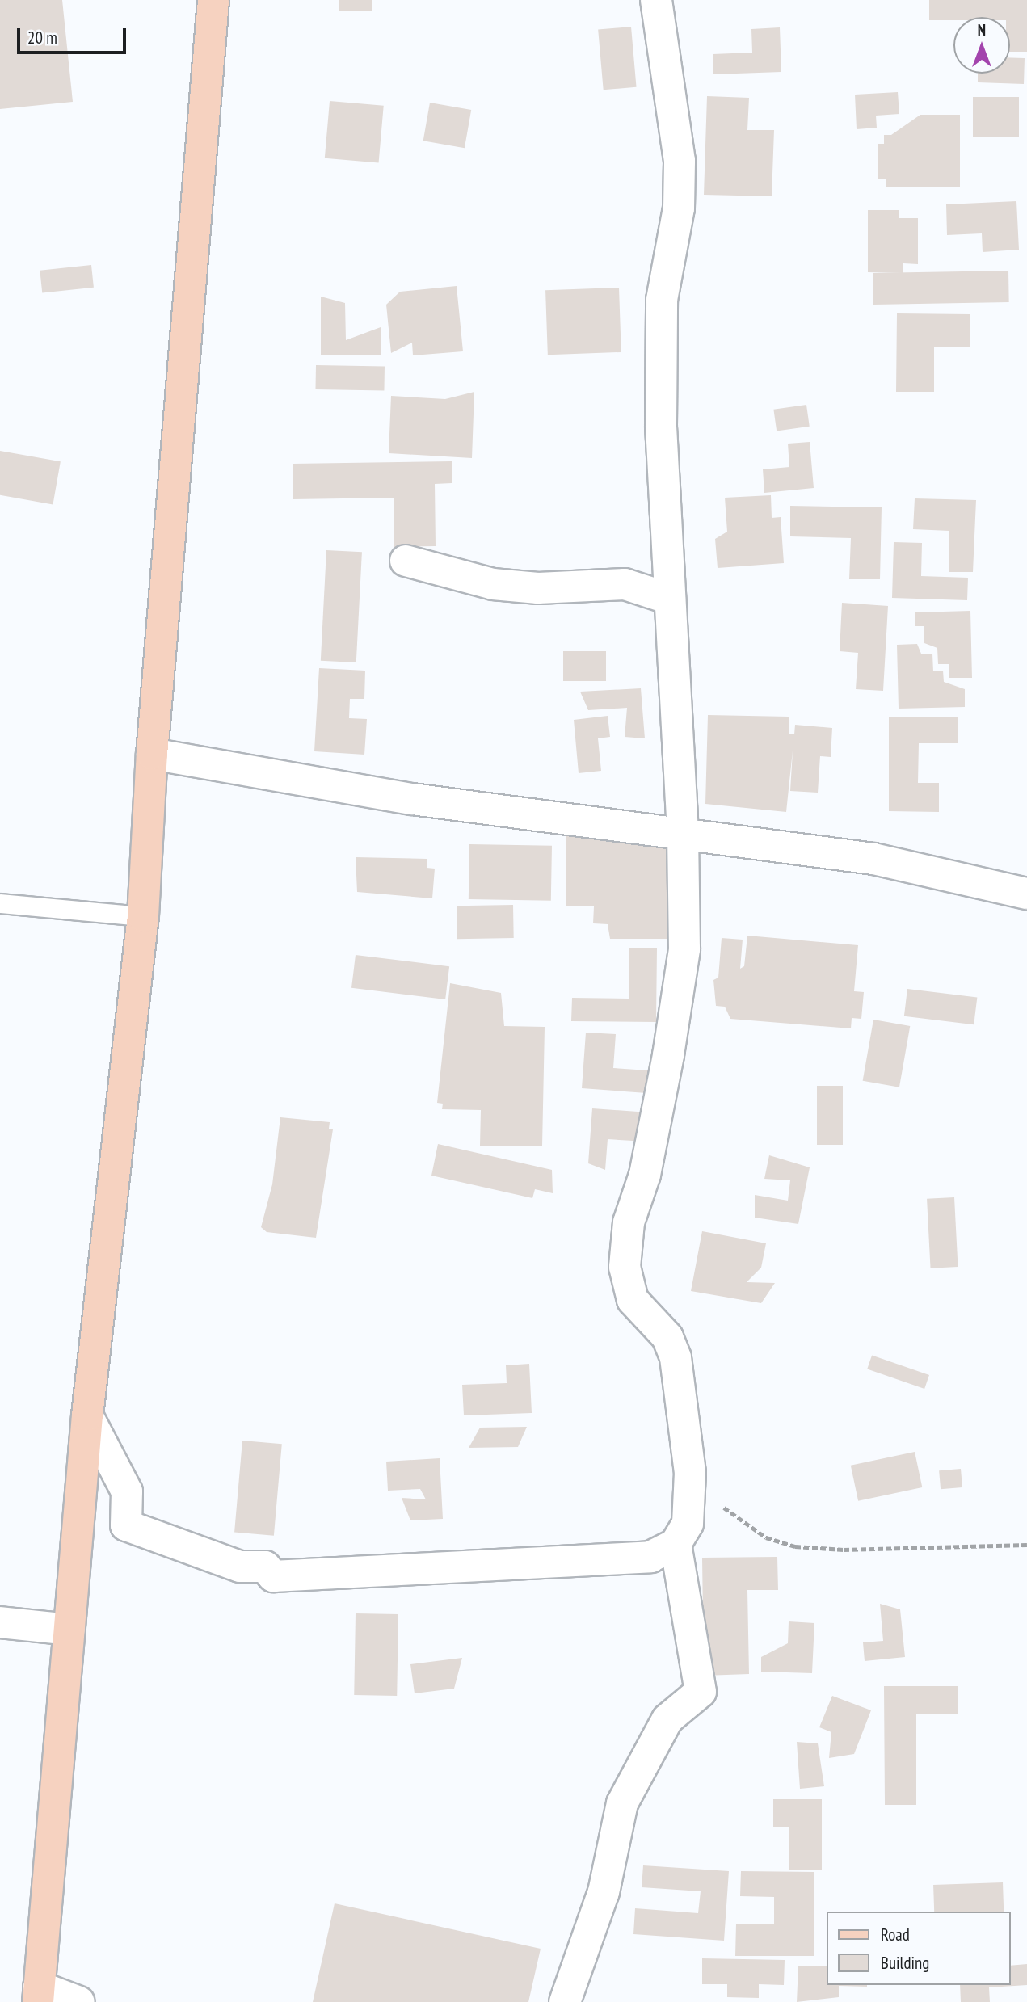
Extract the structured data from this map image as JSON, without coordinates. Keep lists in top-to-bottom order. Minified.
{"legend":["Road","Building"],"scale_bar":"20 m","north":"top"}
